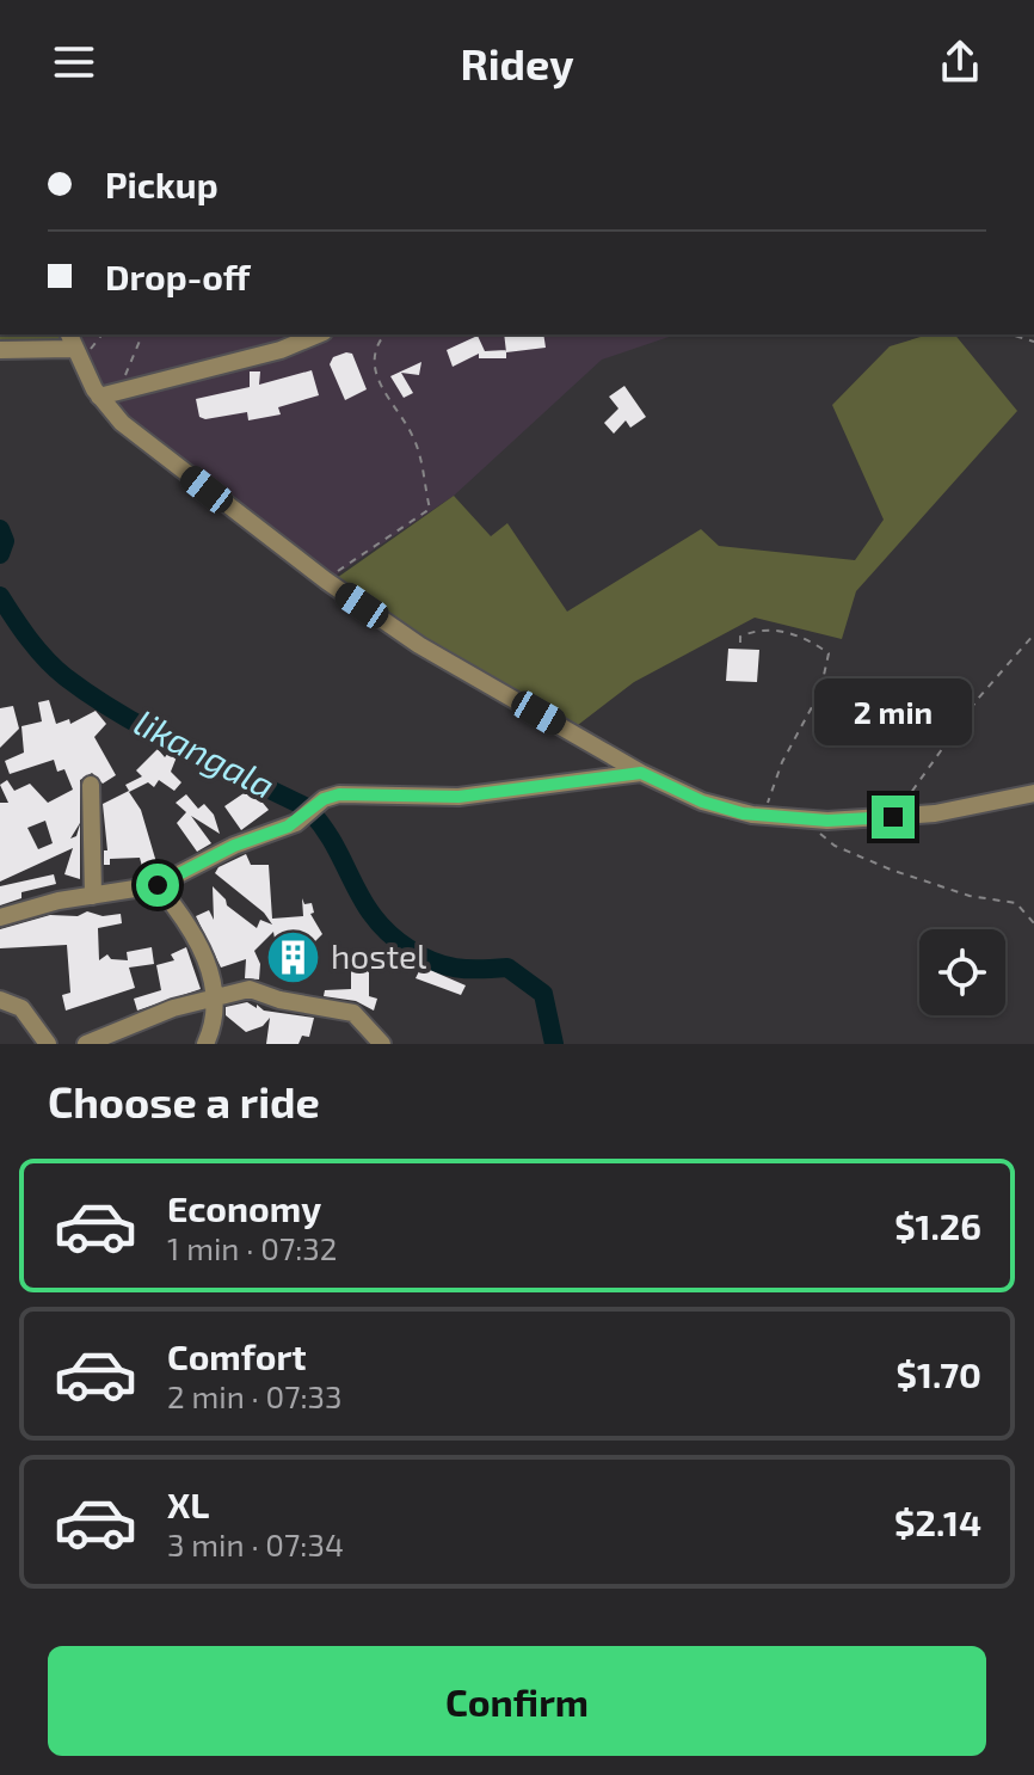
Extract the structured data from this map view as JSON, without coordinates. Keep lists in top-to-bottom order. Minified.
{"water":["likangala"],"places":{"building":["hostel"]},"page":{"header":"Ridey","banner":["Pickup","Drop-off"],"bubble":"2 min","heading":"Choose a ride","list":[{"name":"Economy","note":"1 min · 07:32","value":"$1.26"},{"name":"Comfort","note":"2 min · 07:33","value":"$1.70"},{"name":"XL","note":"3 min · 07:34","value":"$2.14"}],"buttons":"Confirm"}}
